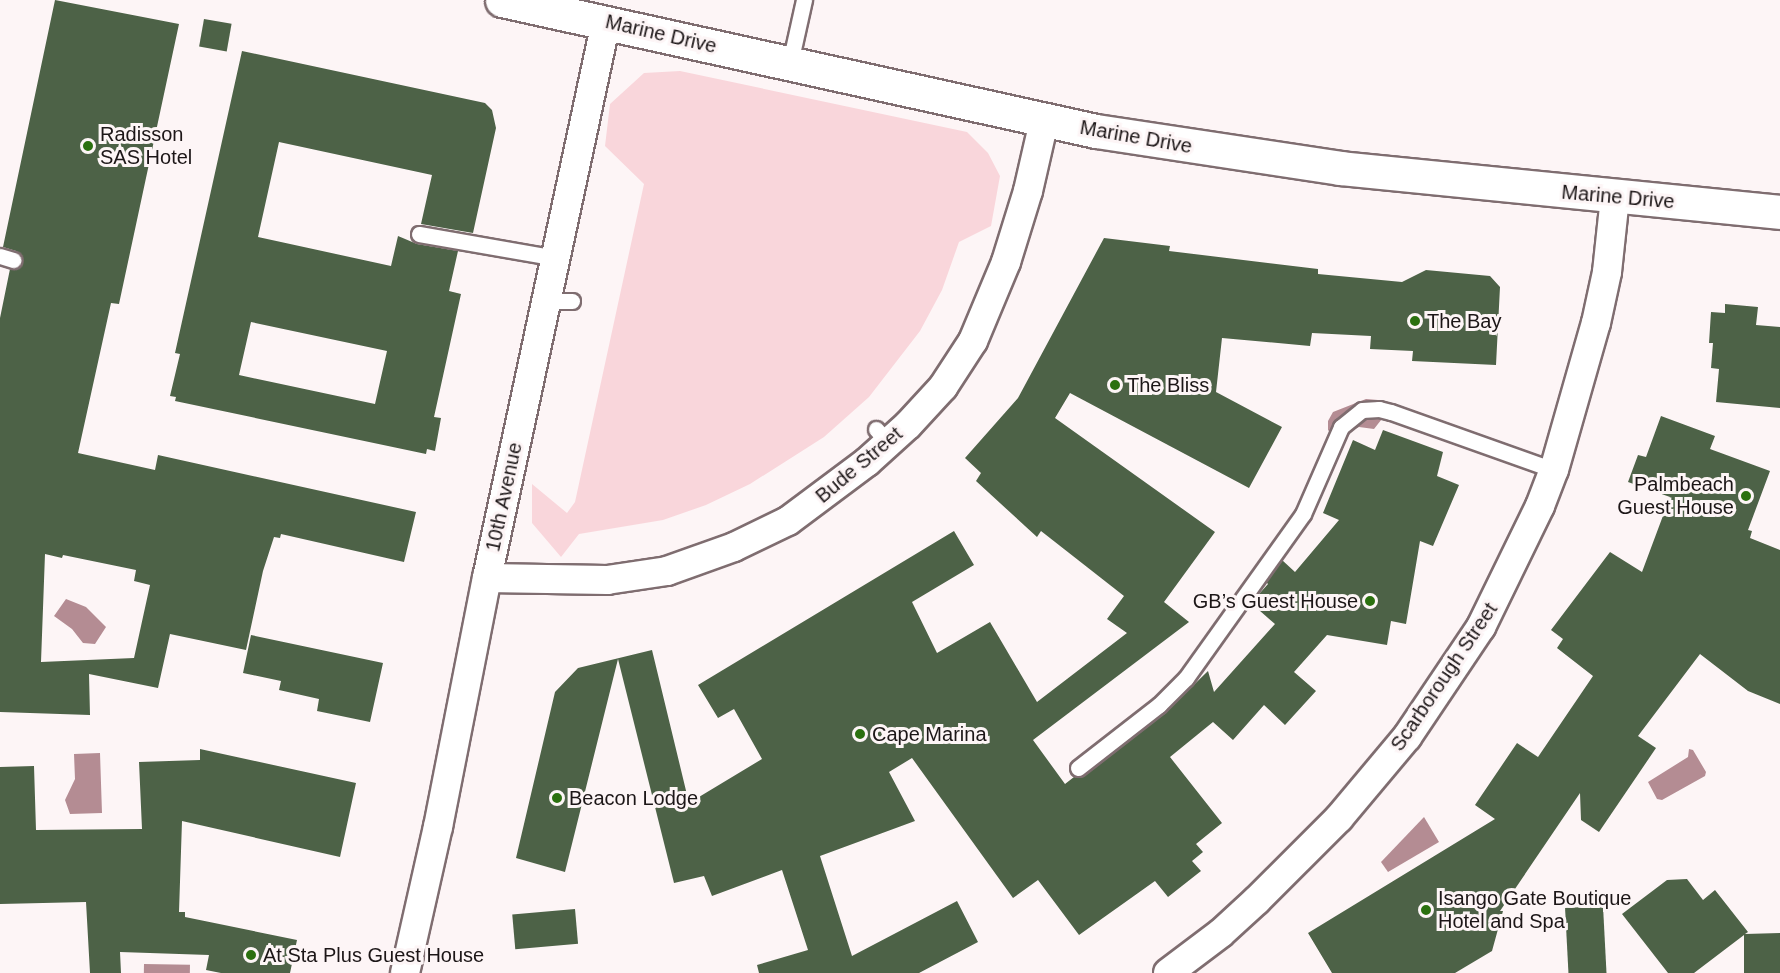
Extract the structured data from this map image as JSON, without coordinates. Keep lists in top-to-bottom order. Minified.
{"streets":{"main road":["Marine Drive"],"street":["Bude Street","10th Avenue","Scarborough Street"]},"crossings":[["Marine Drive","Bude Street"],["Marine Drive","10th Avenue"],["Marine Drive","Scarborough Street"],["Bude Street","10th Avenue"]],"places":["Radisson SAS Hotel","The Bay","The Bliss","Palmbeach Guest House","GB’s Guest House","Cape Marina","Beacon Lodge","Isango Gate Boutique Hotel and Spa","At Sta Plus Guest House"]}
